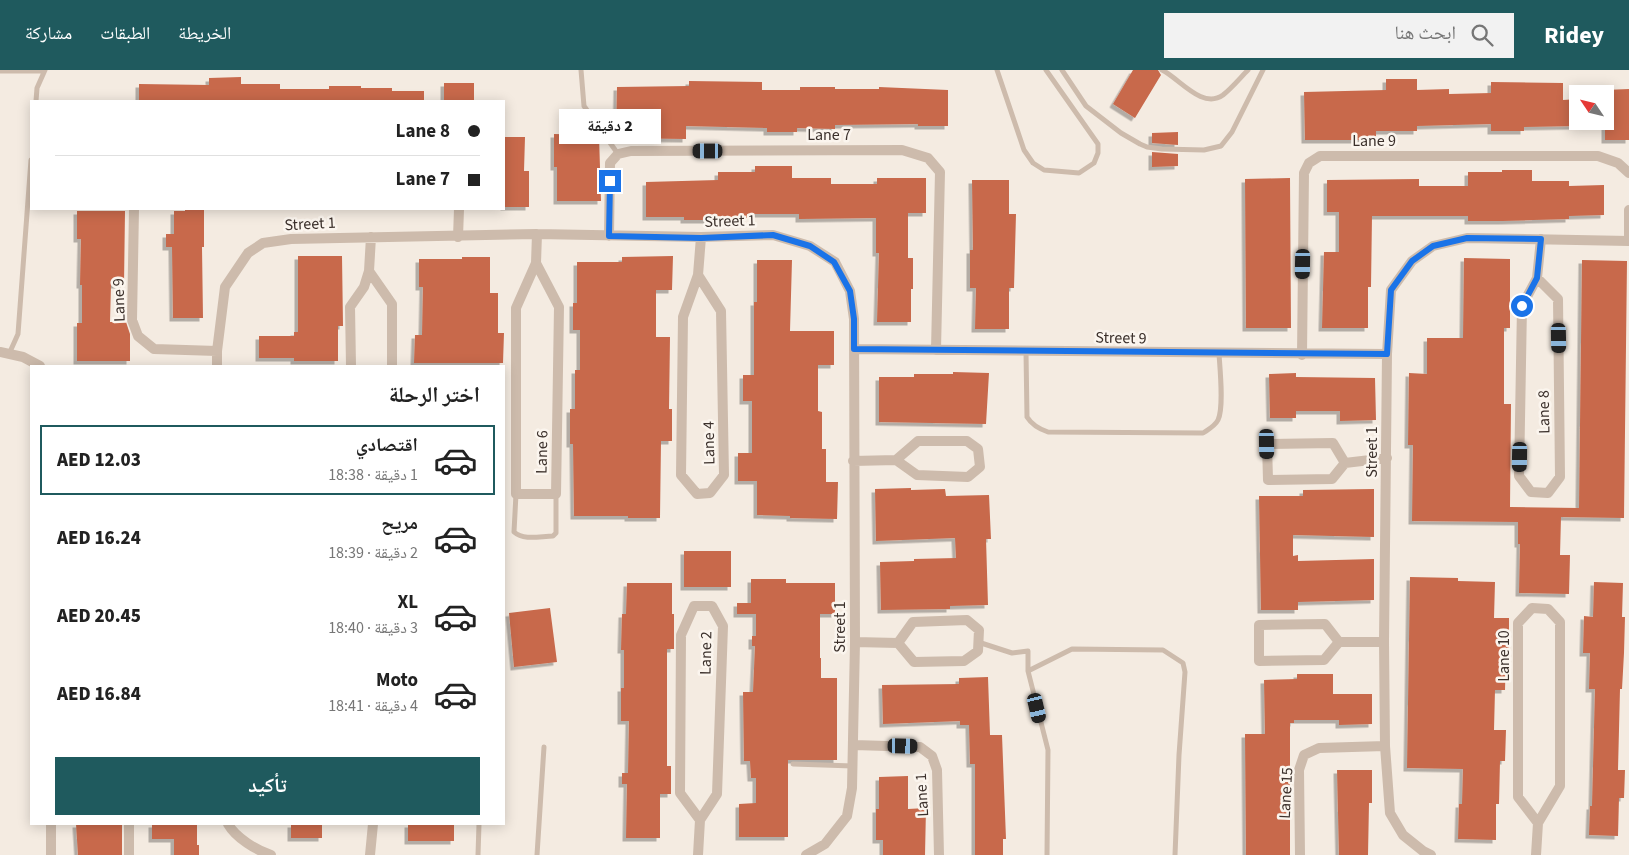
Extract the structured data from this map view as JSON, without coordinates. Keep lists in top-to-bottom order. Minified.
{"streets":{"street":["Lane 7","Lane 9","Street 1","Street 9","Lane 8","Lane 4","Lane 6","Lane 2","Lane 10","Lane 15","Lane 1"]},"crossings":[["Lane 7","Street 9"],["Lane 9","Street 1"],["Lane 9","Street 9"],["Street 1","Street 9"],["Street 1","Lane 8"],["Street 1","Lane 4"],["Street 1","Lane 6"],["Street 1","Lane 15"],["Street 1","Lane 1"]],"north":"top left","page":{"header":"Ridey","search":"ابحث هنا","nav":["الخريطة","الطبقات","مشاركة"],"banner":["Lane 8","Lane 7"],"bubble":"2 دقيقة","heading":"اختر الرحلة","list":[{"name":"اقتصادي","note":"1 دقيقة · 18:38","value":"AED 12.03"},{"name":"مريح","note":"2 دقيقة · 18:39","value":"AED 16.24"},{"name":"XL","note":"3 دقيقة · 18:40","value":"AED 20.45"},{"name":"Moto","note":"4 دقيقة · 18:41","value":"AED 16.84"}],"buttons":"تأكيد"}}
